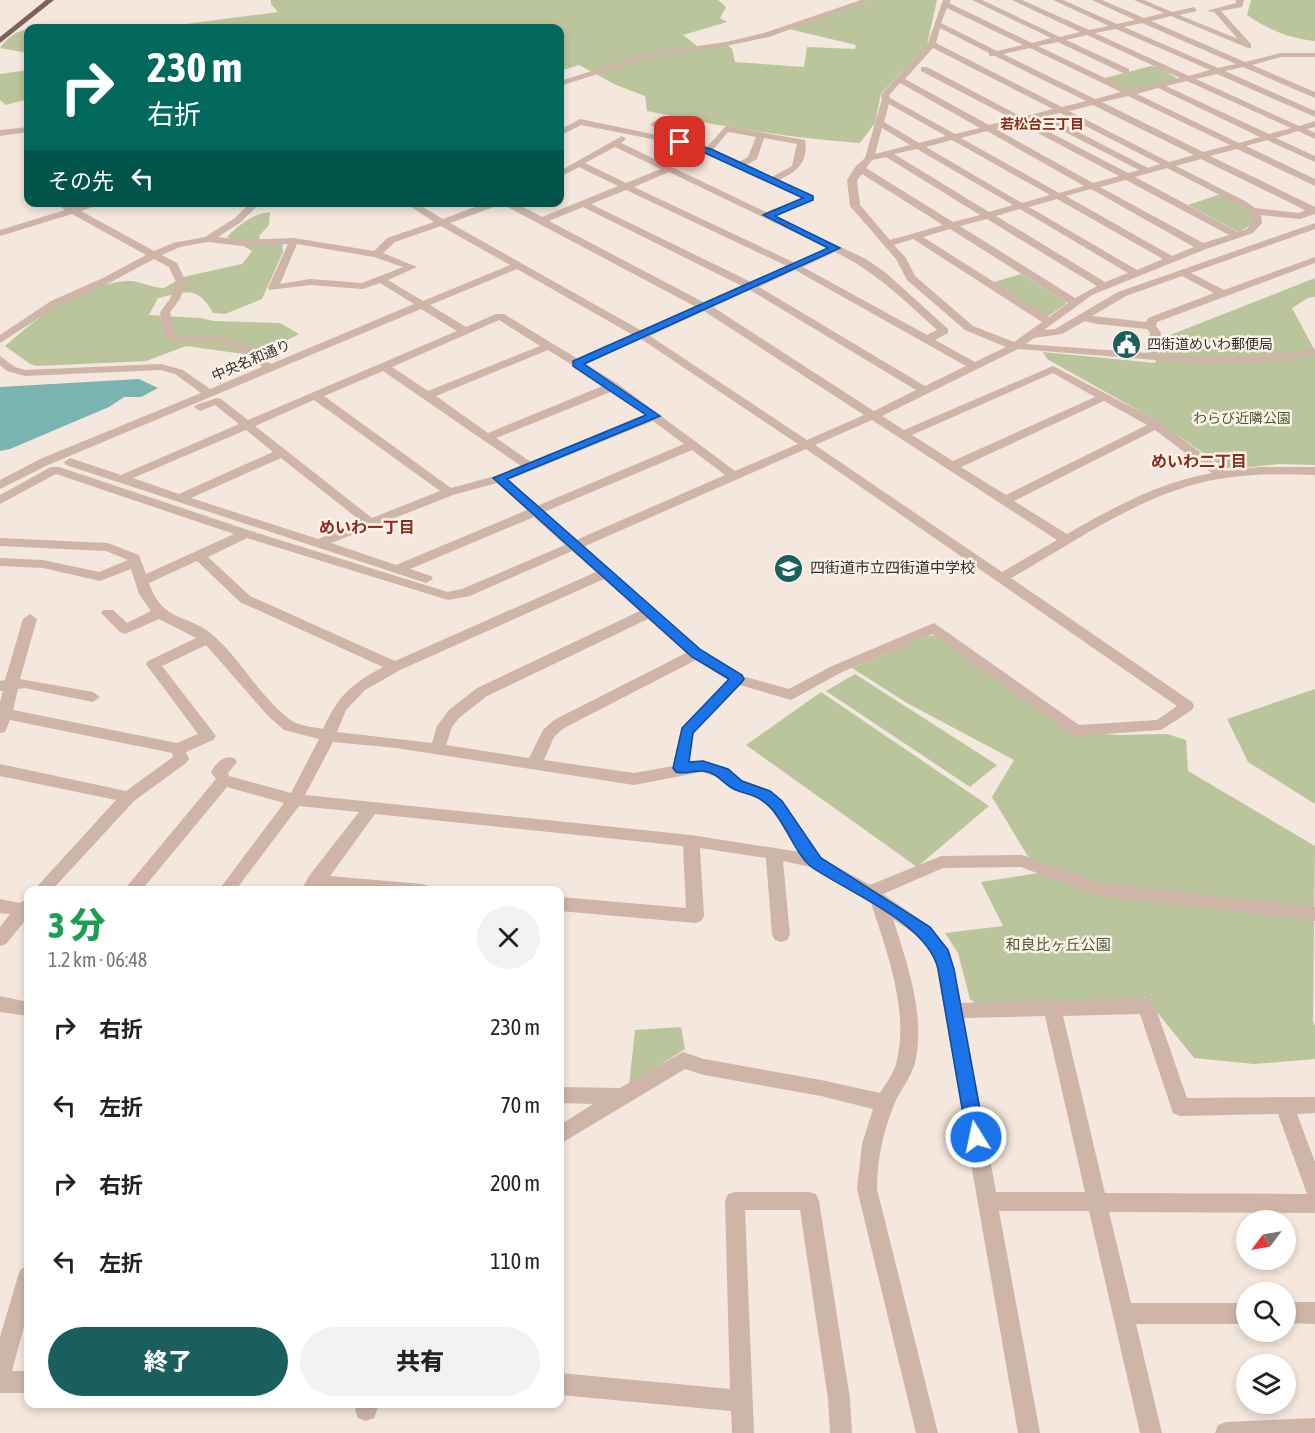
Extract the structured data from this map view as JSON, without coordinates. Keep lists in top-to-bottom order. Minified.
{"streets":{"street":["中央名和通り"]},"districts":["若松台三丁目","めいわ二丁目","めいわ一丁目"],"parks":["わらび近隣公園","和良比ヶ丘公園"],"places":{"public building":["四街道めいわ郵便局"],"school or university":["四街道市立四街道中学校"]},"north":"bottom left","page":{"turn":["230 m","右折"],"then":"その先","heading":["3 分","1.2 km · 06:48"],"list":[{"name":"右折","value":"230 m"},{"name":"左折","value":"70 m"},{"name":"右折","value":"200 m"},{"name":"左折","value":"110 m"}],"buttons":["終了","共有"]}}
